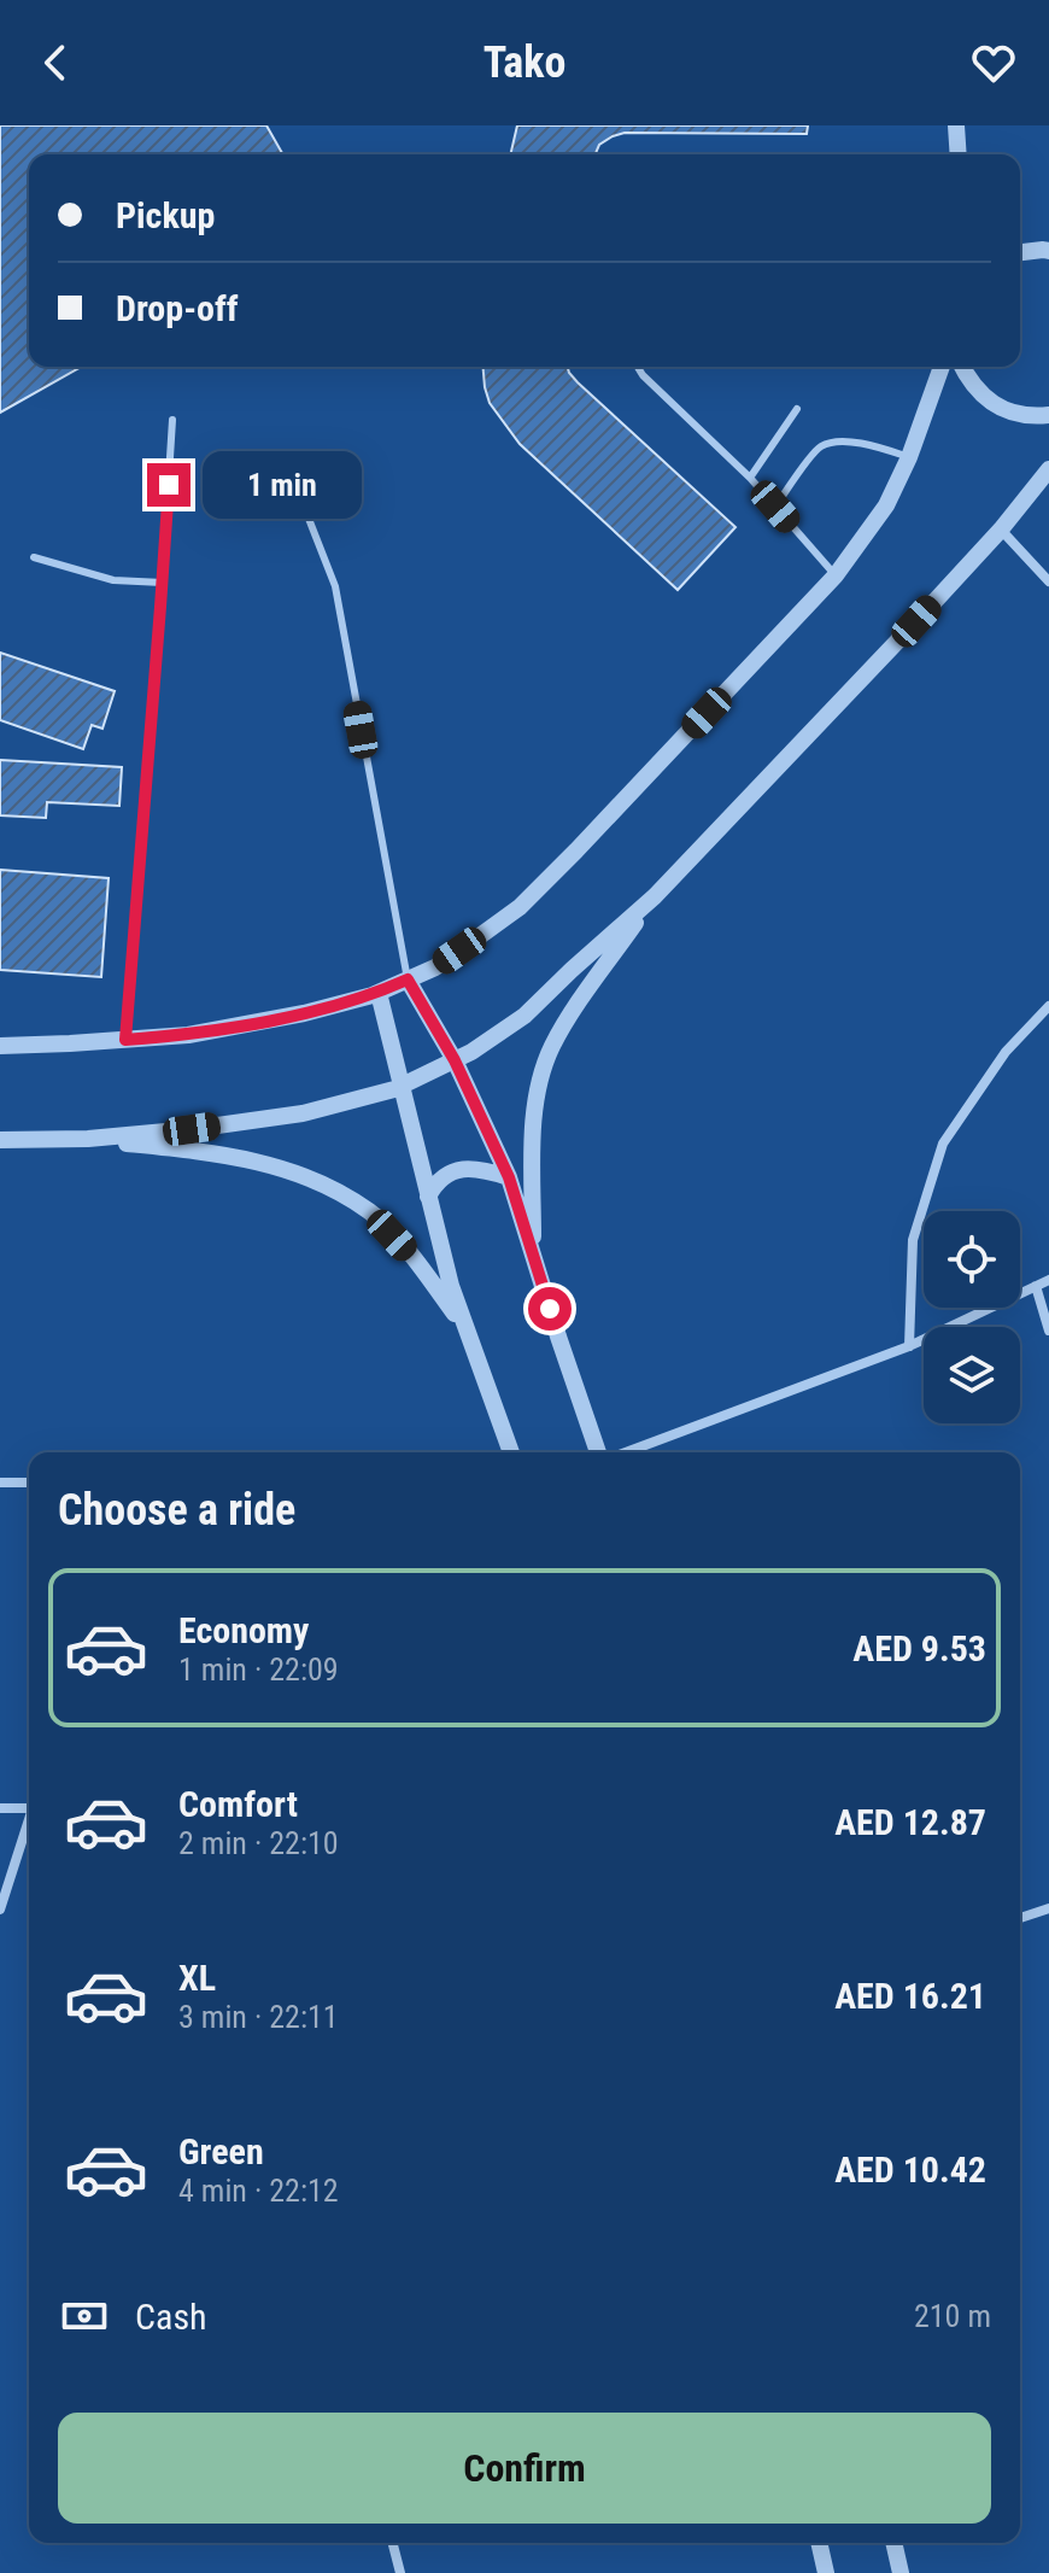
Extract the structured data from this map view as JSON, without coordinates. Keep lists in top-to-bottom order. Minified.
{"page":{"header":"Tako","banner":["Pickup","Drop-off"],"bubble":"1 min","heading":"Choose a ride","list":[{"name":"Economy","note":"1 min · 22:09","value":"AED 9.53"},{"name":"Comfort","note":"2 min · 22:10","value":"AED 12.87"},{"name":"XL","note":"3 min · 22:11","value":"AED 16.21"},{"name":"Green","note":"4 min · 22:12","value":"AED 10.42"}],"pay":["Cash","210 m"],"buttons":"Confirm"}}
